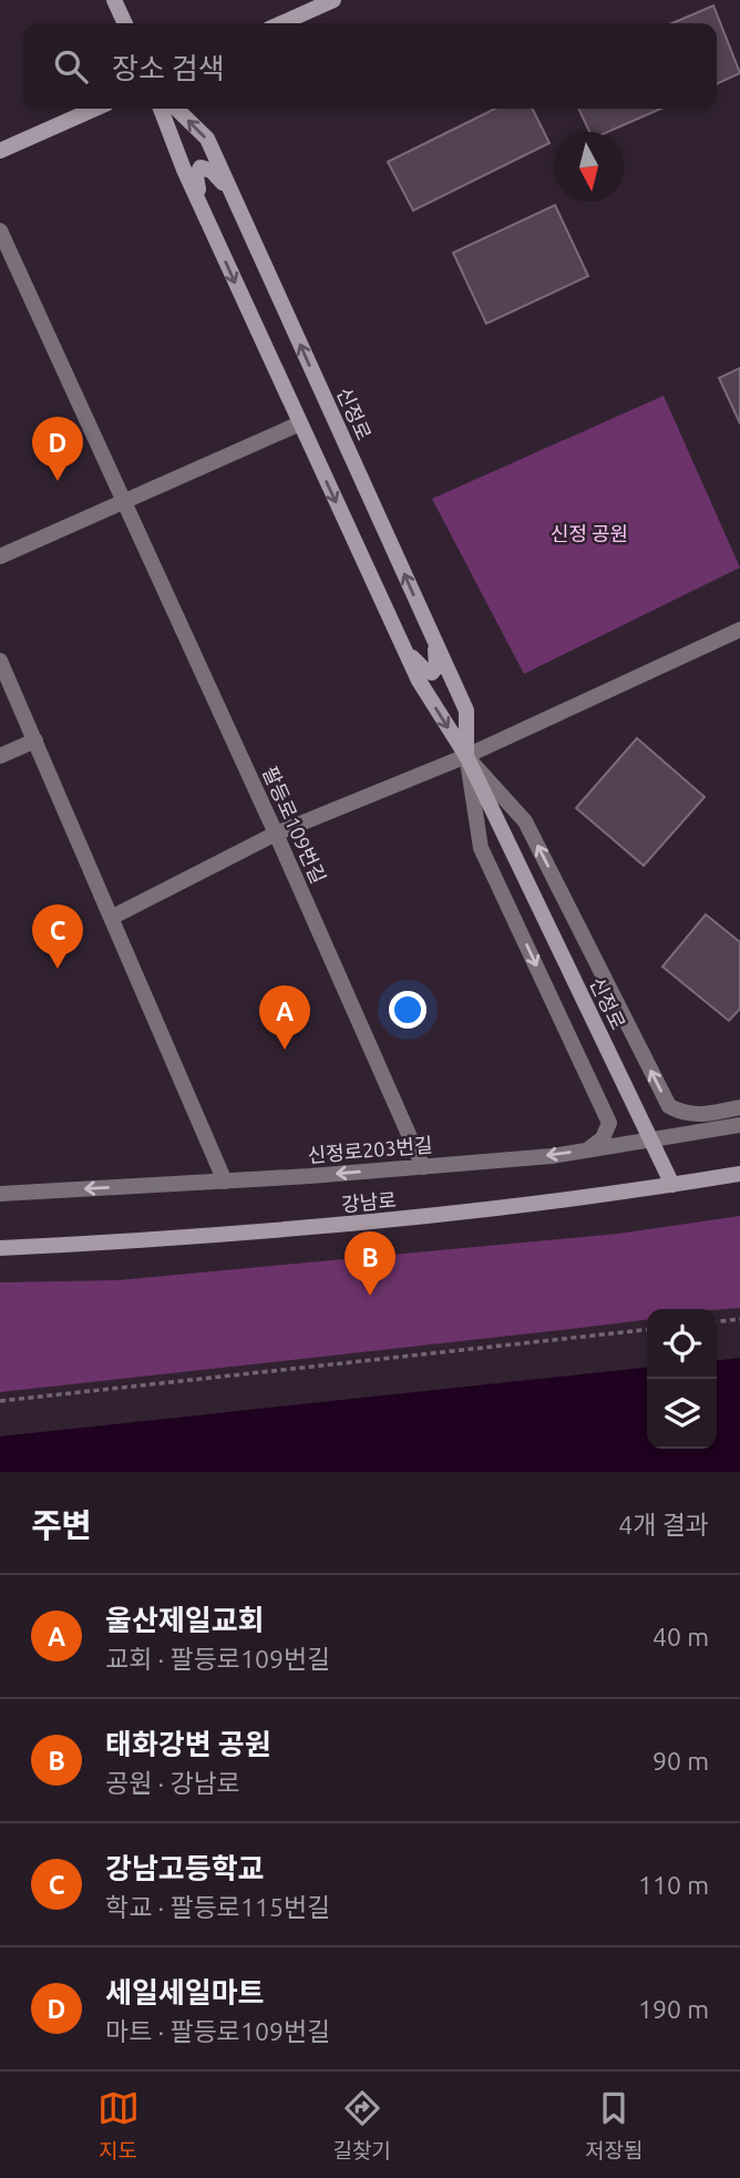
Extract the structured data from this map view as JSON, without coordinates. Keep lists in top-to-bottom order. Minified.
{"streets":{"main road":["신정로","강남로"],"street":["팔등로109번길","신정로203번길"]},"crossings":[["신정로","강남로"],["팔등로109번길","신정로203번길"]],"one_way":["신정로203번길"],"parks":["신정 공원"],"north":"bottom","page":{"search":"장소 검색","pins":["D","C","A","B"],"heading":["주변","4개 결과"],"list":[{"mark":"A","name":"울산제일교회","note":"교회 · 팔등로109번길","value":"40 m"},{"mark":"B","name":"태화강변 공원","note":"공원 · 강남로","value":"90 m"},{"mark":"C","name":"강남고등학교","note":"학교 · 팔등로115번길","value":"110 m"},{"mark":"D","name":"세일세일마트","note":"마트 · 팔등로109번길","value":"190 m"}],"nav":["지도","길찾기","저장됨"]}}
